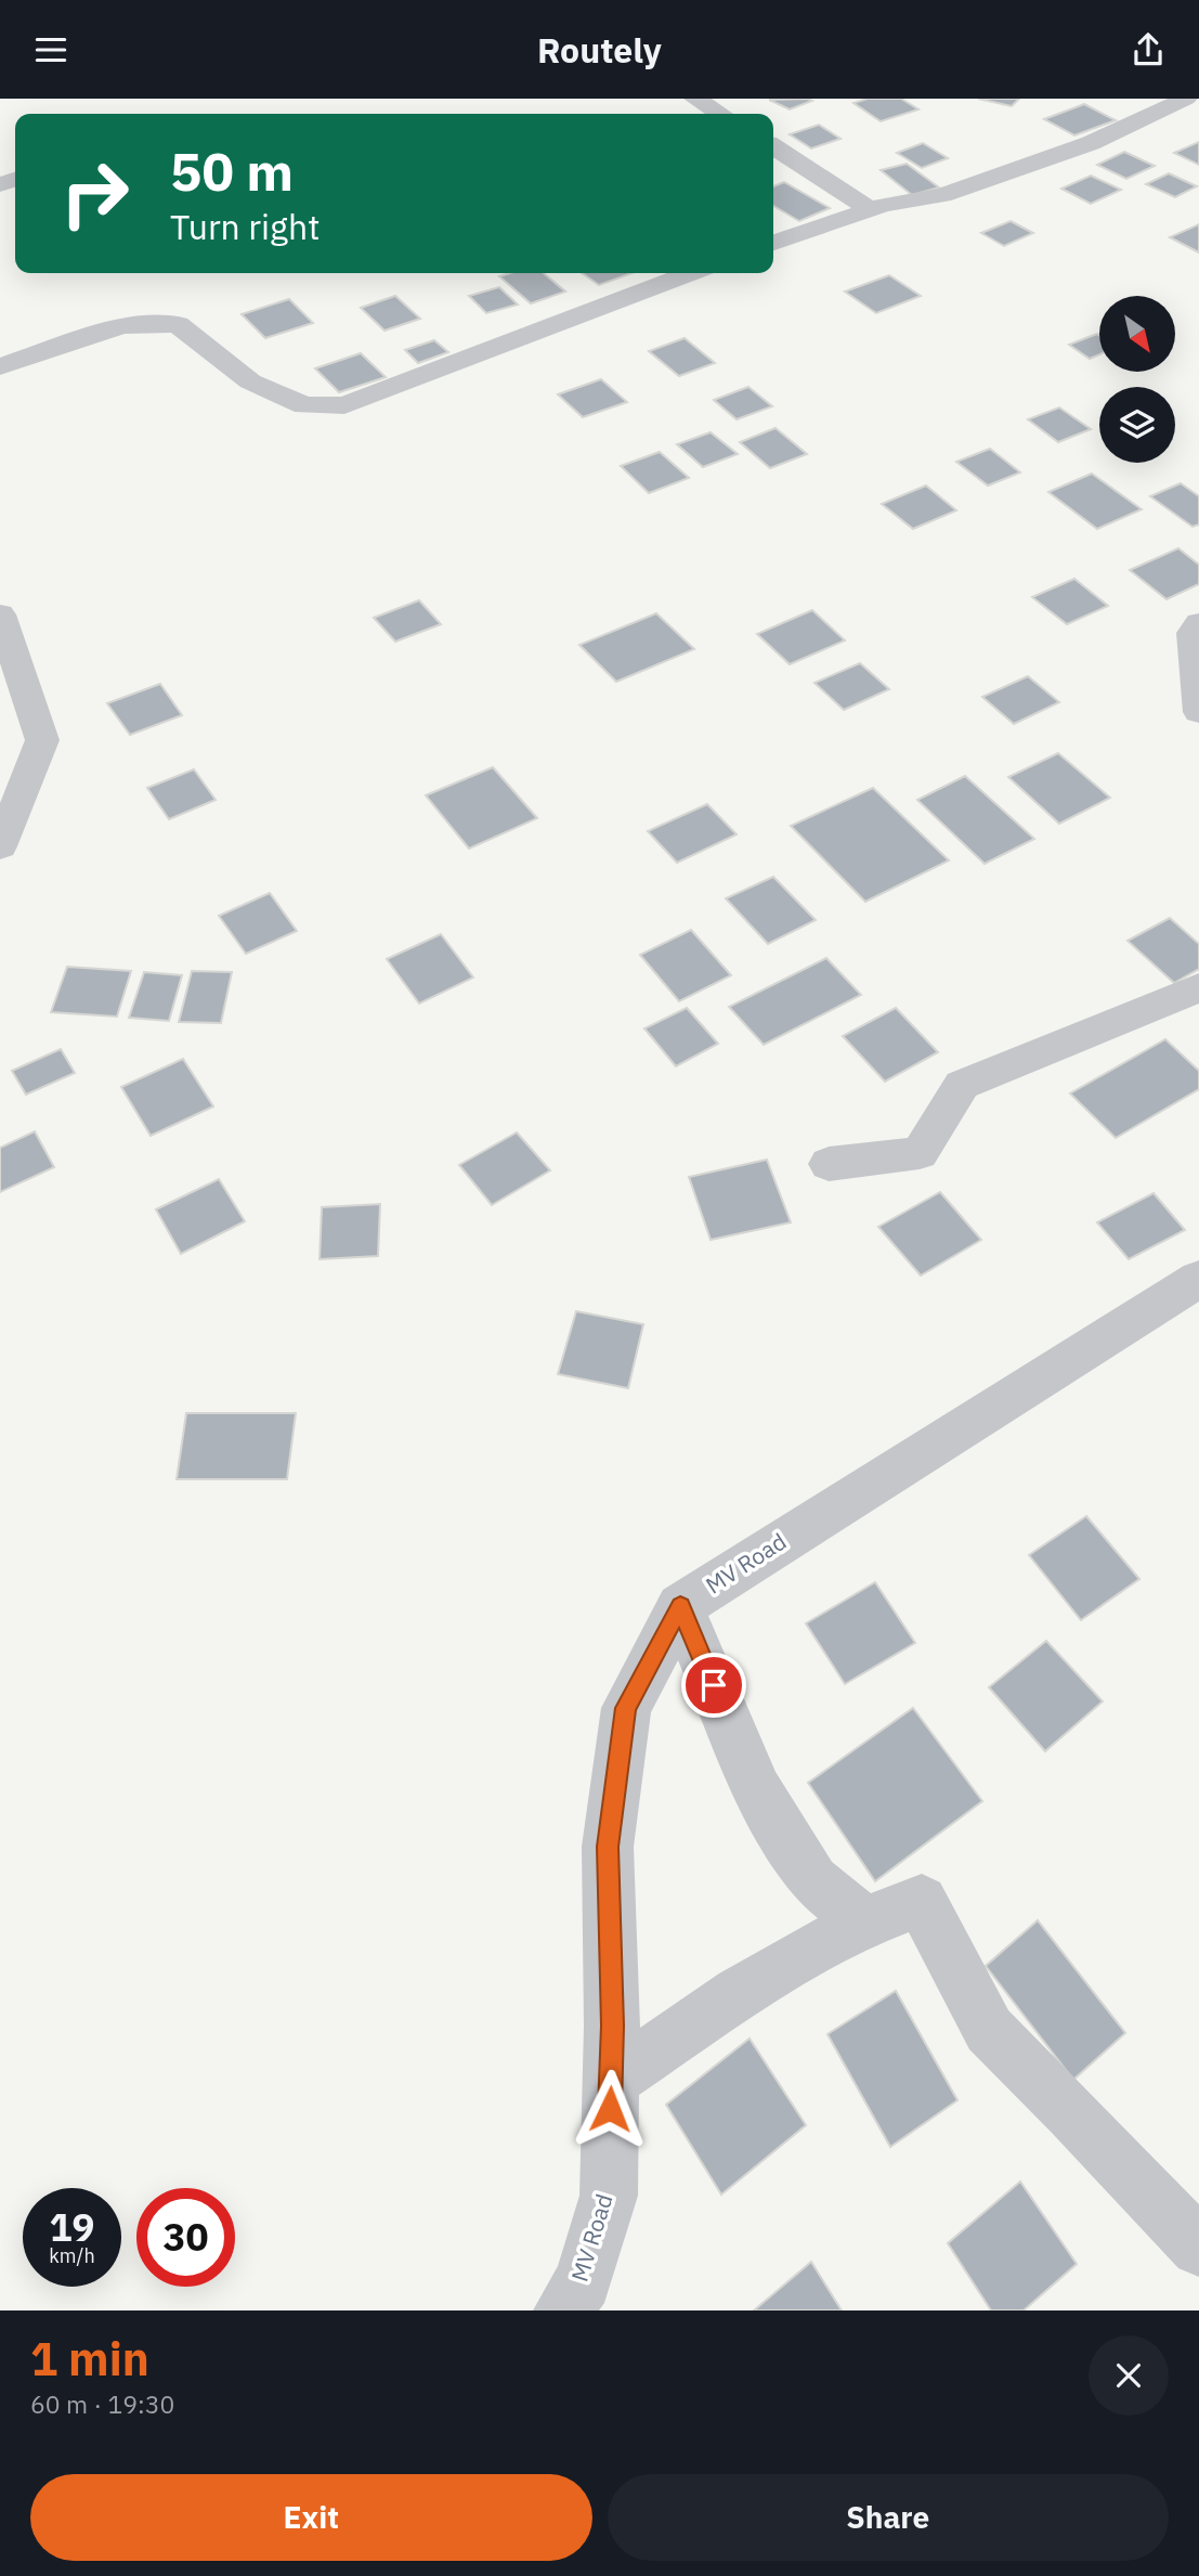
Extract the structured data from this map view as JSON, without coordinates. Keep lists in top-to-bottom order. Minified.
{"streets":{"street":["MV Road"]},"north":"bottom right","page":{"header":"Routely","turn":["50 m","Turn right"],"speed":"19 km/h","limit":"30","heading":["1 min","60 m · 19:30"],"buttons":["Exit","Share"]}}
